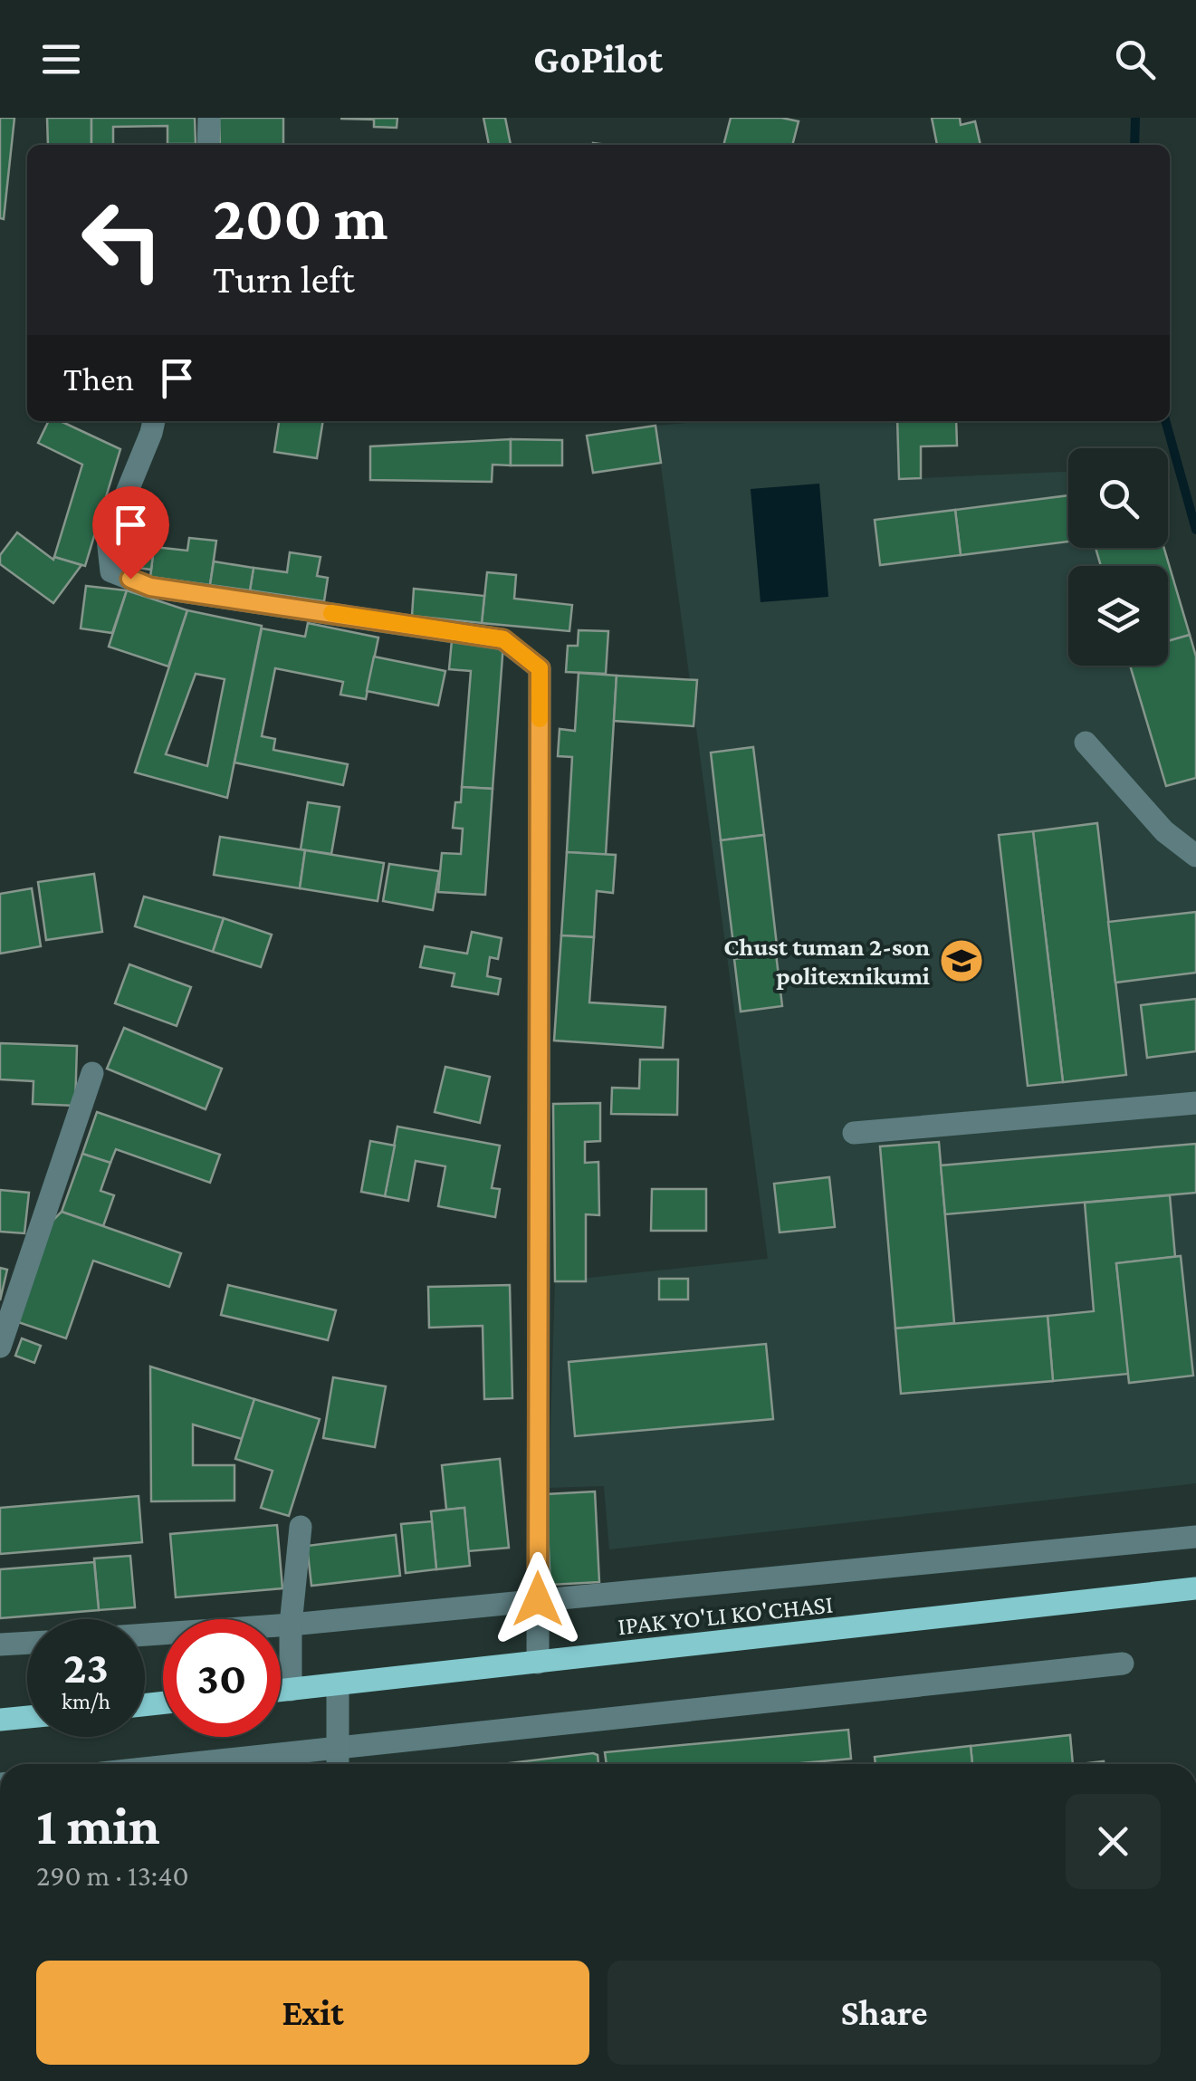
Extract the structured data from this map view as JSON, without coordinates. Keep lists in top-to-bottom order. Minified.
{"streets":{"main road":["IPAK YO'LI KO'CHASI"]},"places":{"school or university":["Chust tuman 2-son politexnikumi"]},"page":{"header":"GoPilot","turn":["200 m","Turn left"],"then":"Then","speed":"23 km/h","limit":"30","heading":["1 min","290 m · 13:40"],"buttons":["Exit","Share"]}}
